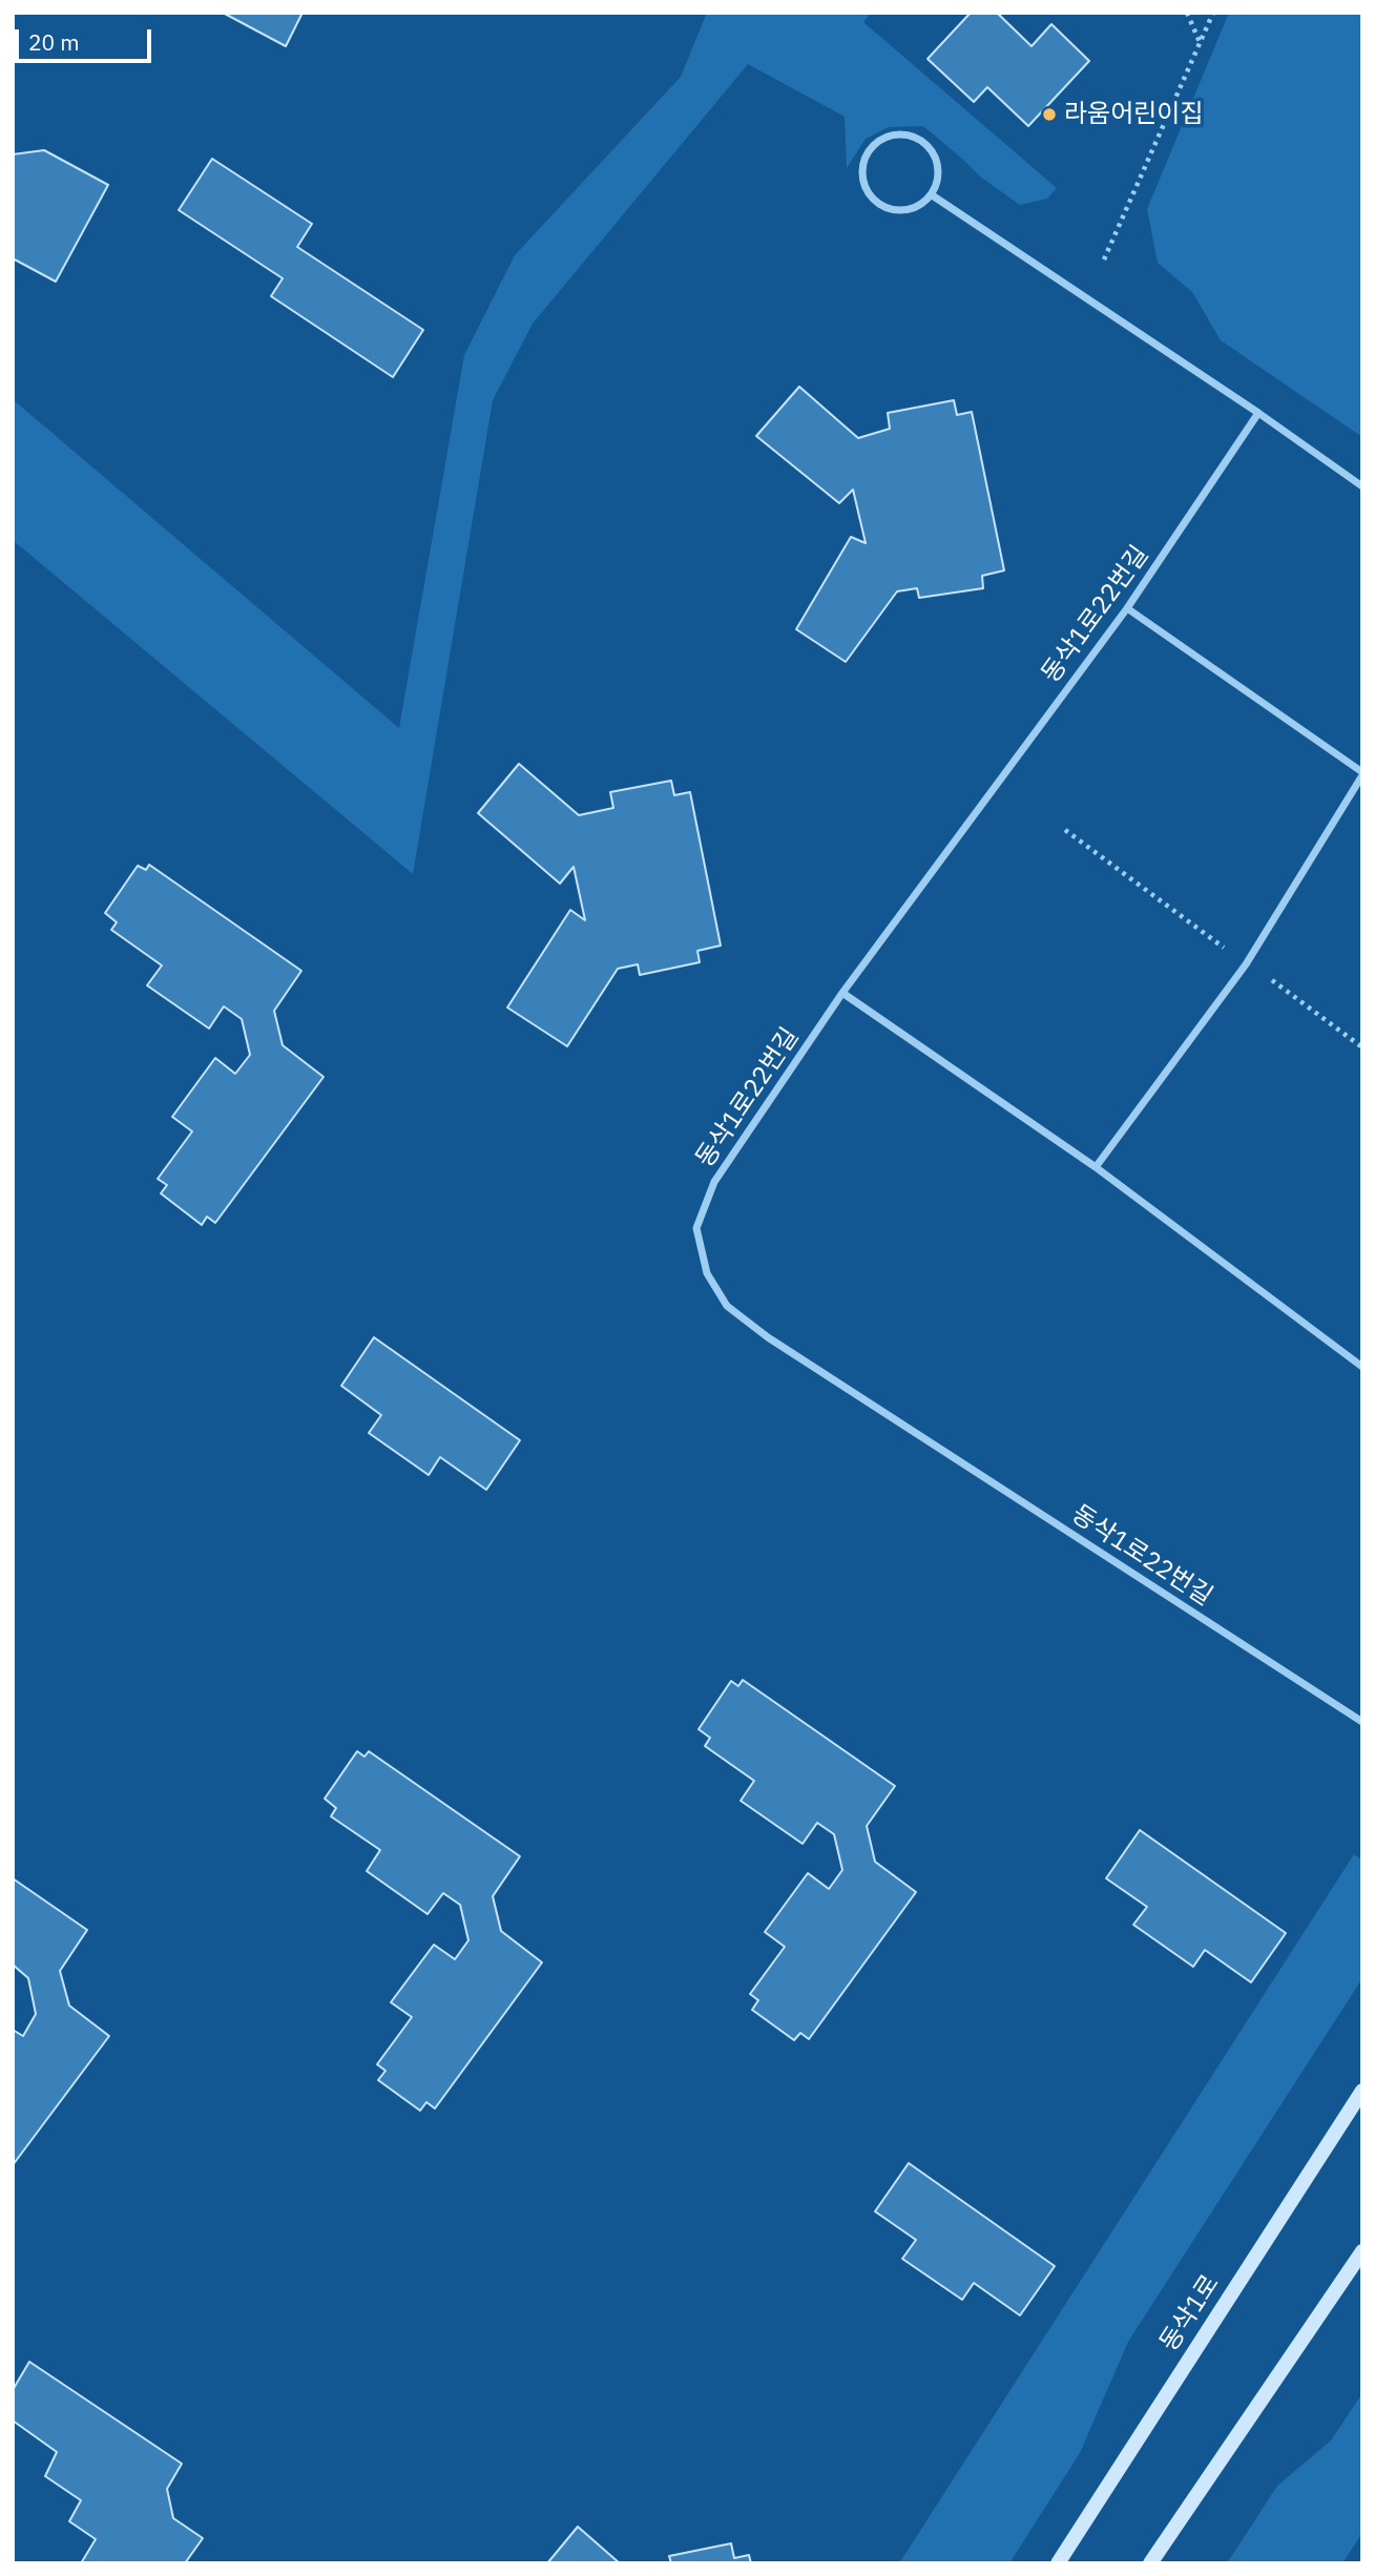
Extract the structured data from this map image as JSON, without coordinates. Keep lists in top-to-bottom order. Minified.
{"streets":{"street":["동삭1로22번길","동삭1로"]},"places":["라움어린이집"],"scale_bar":"20 m"}
